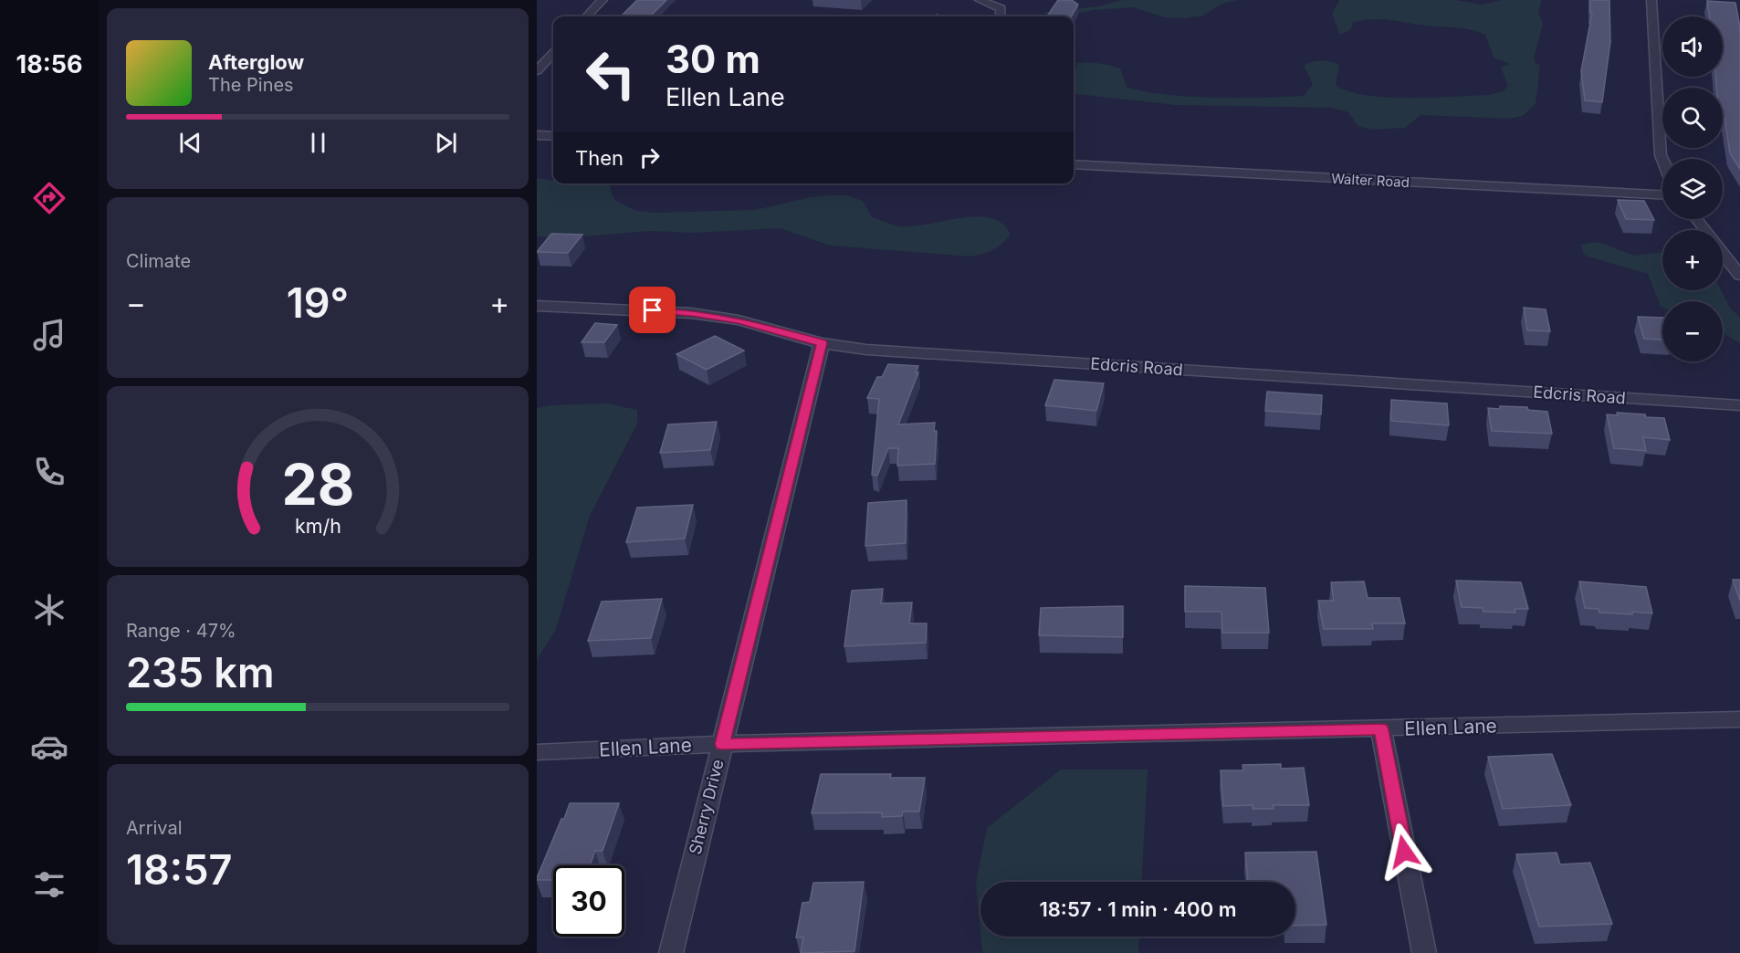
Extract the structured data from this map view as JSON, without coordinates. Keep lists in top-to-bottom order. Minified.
{"streets":{"street":["Walter Road","Edcris Road","Ellen Lane","Sherry Drive"]},"crossings":[["Edcris Road","Sherry Drive"],["Ellen Lane","Sherry Drive"]],"page":{"tabs":"18:56","map_buttons":["+","−"],"turn":["30 m","Ellen Lane"],"song":["Afterglow","The Pines"],"then":"Then","tile":["Climate",["Range · 47%","235 km"],["Arrival","18:57"]],"heat":["−","19°","+"],"limit":"30","trip":"18:57 · 1 min · 400 m","gauge":["28","km/h"]}}
